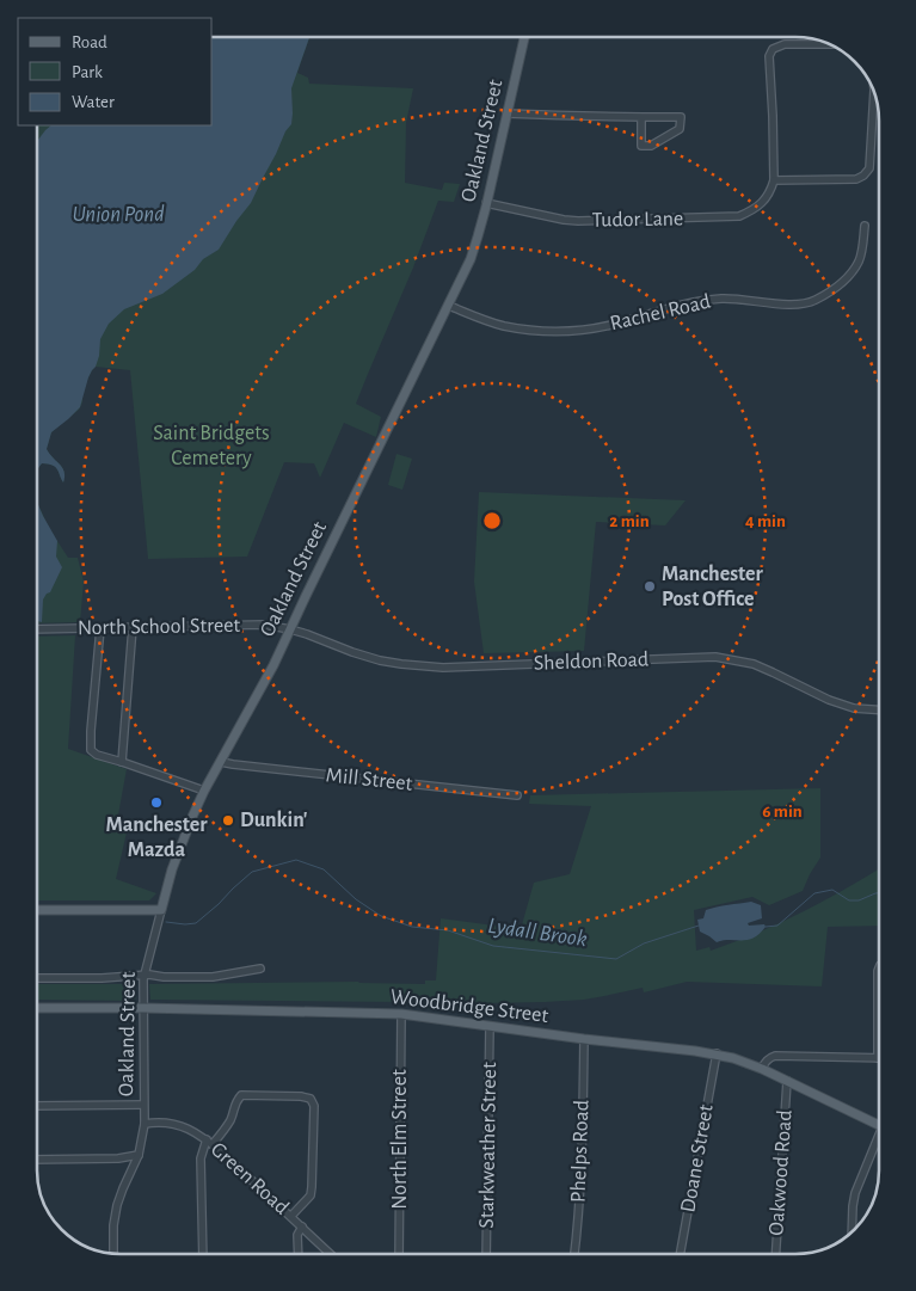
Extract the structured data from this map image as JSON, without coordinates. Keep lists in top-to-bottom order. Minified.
{"streets":{"main road":["Oakland Street","Woodbridge Street"],"street":["Tudor Lane","Rachel Road","North School Street","Sheldon Road","Mill Street","North Elm Street","Starkweather Street","Phelps Road","Doane Street","Oakwood Road","Green Road"]},"crossings":[["Oakland Street","Tudor Lane"],["Oakland Street","Rachel Road"],["Oakland Street","North School Street"],["Oakland Street","Sheldon Road"],["Oakland Street","Mill Street"],["Oakland Street","Woodbridge Street"],["Oakland Street","Green Road"],["North School Street","Sheldon Road"],["Woodbridge Street","North Elm Street"],["Woodbridge Street","Starkweather Street"],["Woodbridge Street","Phelps Road"],["Woodbridge Street","Doane Street"],["Woodbridge Street","Oakwood Road"]],"water":["Union Pond","Lydall Brook"],"parks":["Saint Bridgets Cemetery"],"places":["Manchester Post Office","Manchester Mazda","Dunkin'"],"legend":["Road","Park","Water"],"rings":["2 min","4 min","6 min"]}
